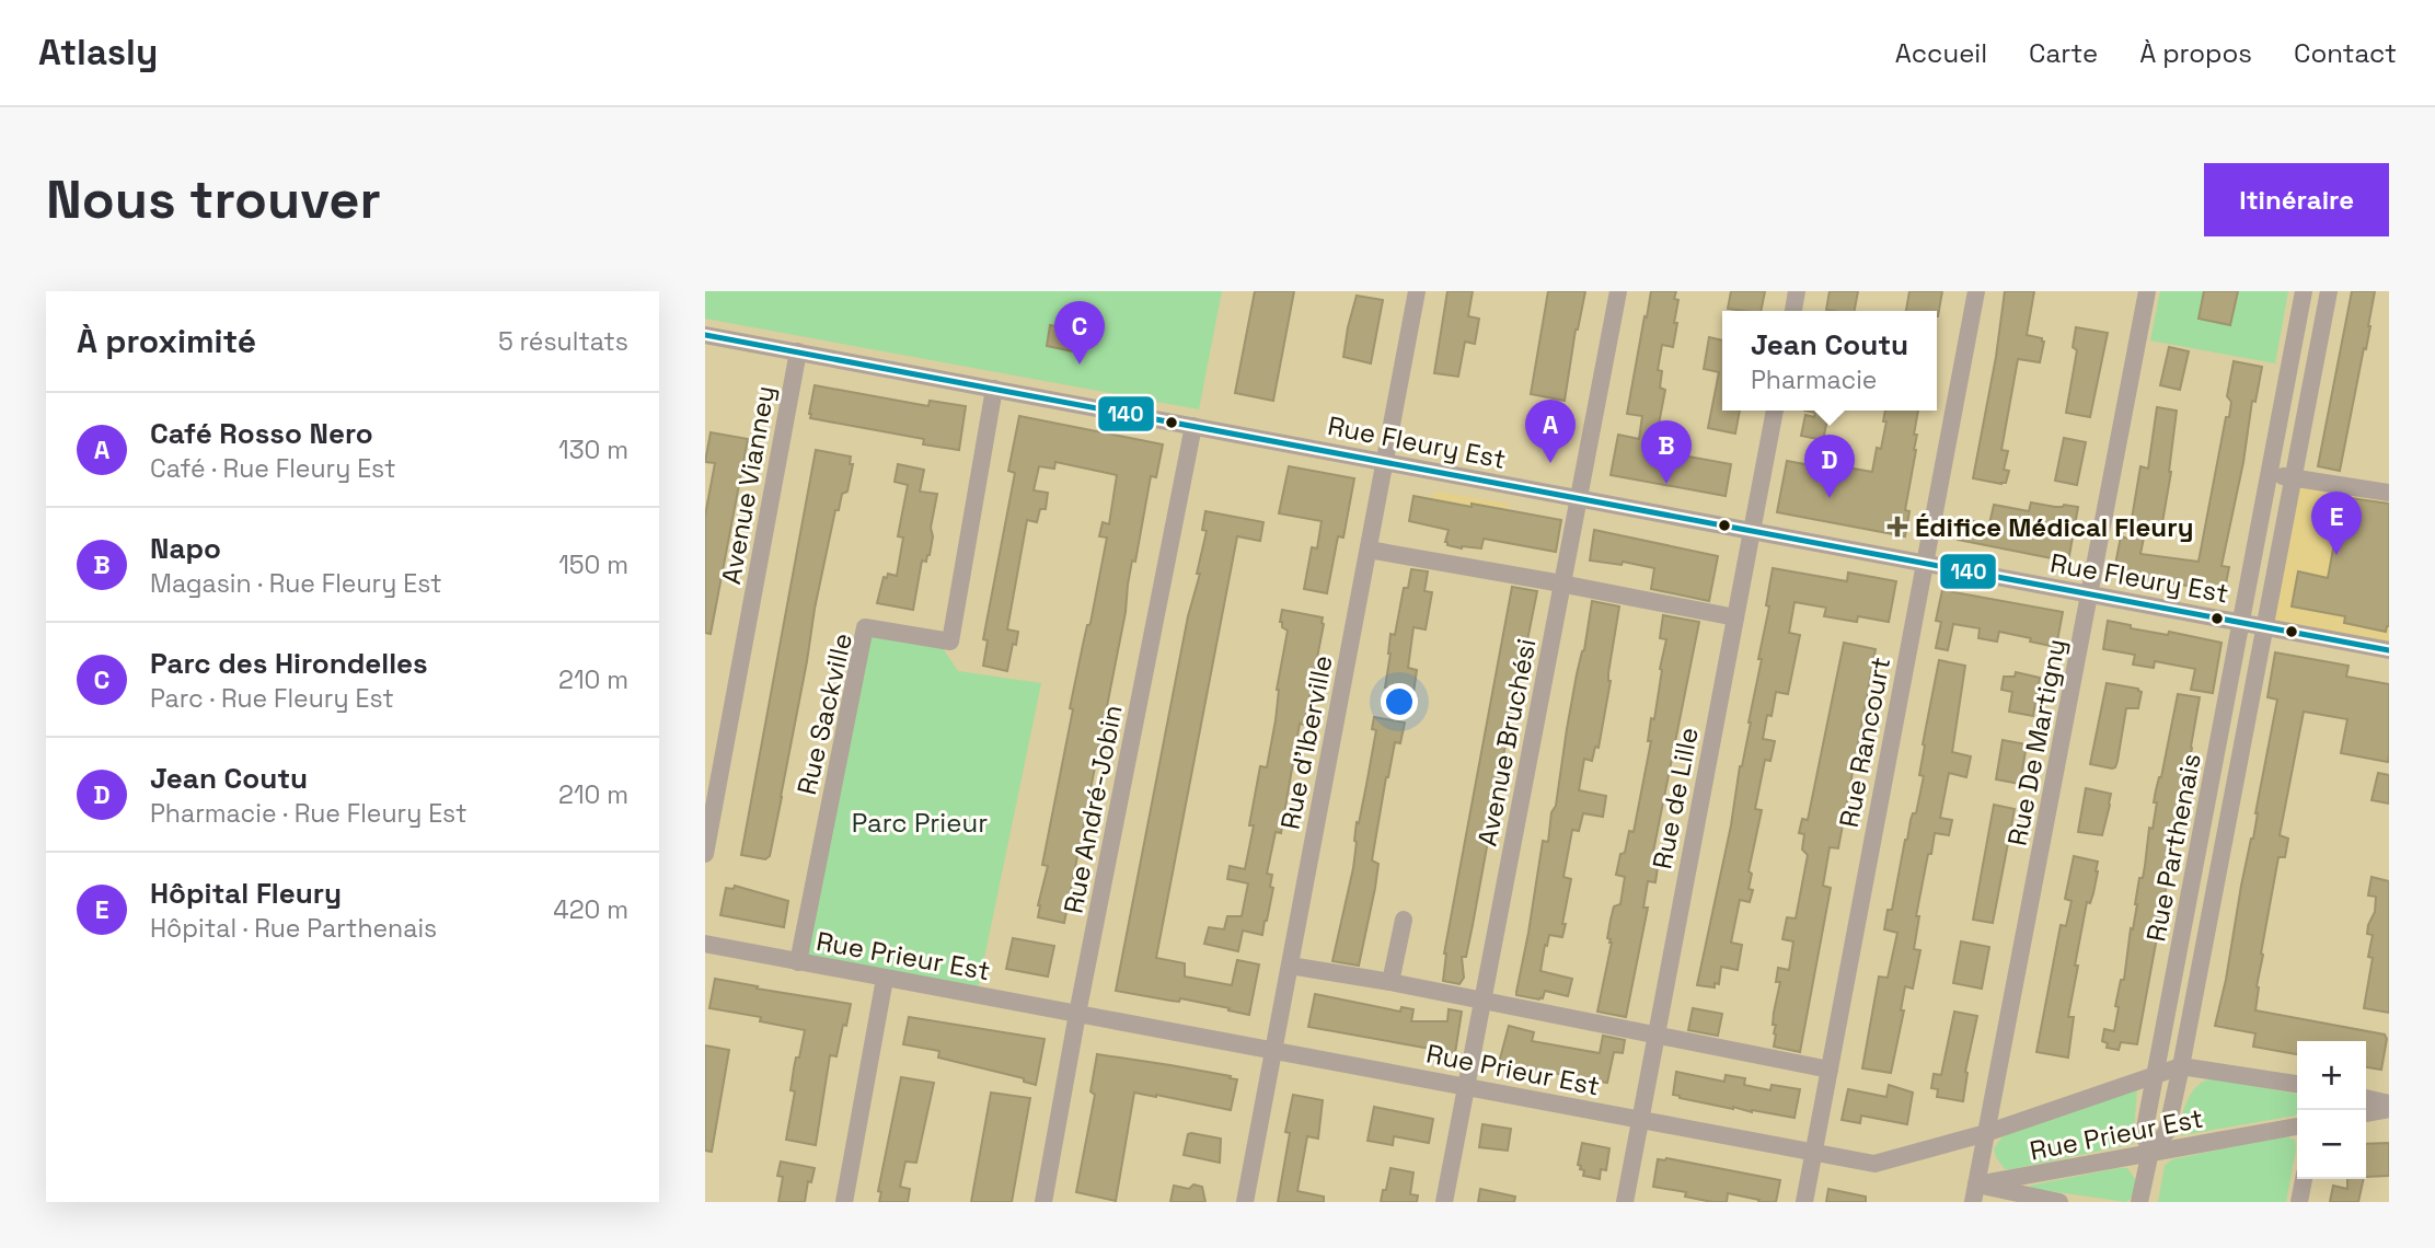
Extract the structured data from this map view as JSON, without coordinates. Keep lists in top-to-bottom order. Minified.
{"streets":{"street":["Rue Fleury Est","Avenue Vianney","Rue Sackville","Rue d'Iberville","Avenue Bruchési","Rue Rancourt","Rue De Martigny","Rue de Lille","Rue André-Jobin","Rue Parthenais","Rue Prieur Est"]},"crossings":[["Rue Fleury Est","Avenue Vianney"],["Rue Fleury Est","Rue Sackville"],["Rue Fleury Est","Rue d'Iberville"],["Rue Fleury Est","Avenue Bruchési"],["Rue Fleury Est","Rue Rancourt"],["Rue Fleury Est","Rue De Martigny"],["Rue Fleury Est","Rue de Lille"],["Rue Fleury Est","Rue André-Jobin"],["Rue Fleury Est","Rue Parthenais"],["Rue Sackville","Rue Prieur Est"],["Rue d'Iberville","Rue Prieur Est"],["Avenue Bruchési","Rue Prieur Est"],["Rue Rancourt","Rue Prieur Est"],["Rue De Martigny","Rue Prieur Est"],["Rue de Lille","Rue Prieur Est"],["Rue André-Jobin","Rue Prieur Est"],["Rue Parthenais","Rue Prieur Est"]],"parks":["Parc Prieur"],"places":{"health":["Édifice Médical Fleury"]},"lines":["transit line 140"],"page":{"header":"Atlasly","nav":["Accueil","Carte","À propos","Contact"],"buttons":"Itinéraire","title":"Nous trouver","heading":["À proximité","5 résultats"],"pins":["C","A","B","D","E"],"popup":["Jean Coutu","Pharmacie"],"list":[{"mark":"A","name":"Café Rosso Nero","note":"Café · Rue Fleury Est","value":"130 m"},{"mark":"B","name":"Napo","note":"Magasin · Rue Fleury Est","value":"150 m"},{"mark":"C","name":"Parc des Hirondelles","note":"Parc · Rue Fleury Est","value":"210 m"},{"mark":"D","name":"Jean Coutu","note":"Pharmacie · Rue Fleury Est","value":"210 m"},{"mark":"E","name":"Hôpital Fleury","note":"Hôpital · Rue Parthenais","value":"420 m"}],"map_buttons":["+","−"]}}
